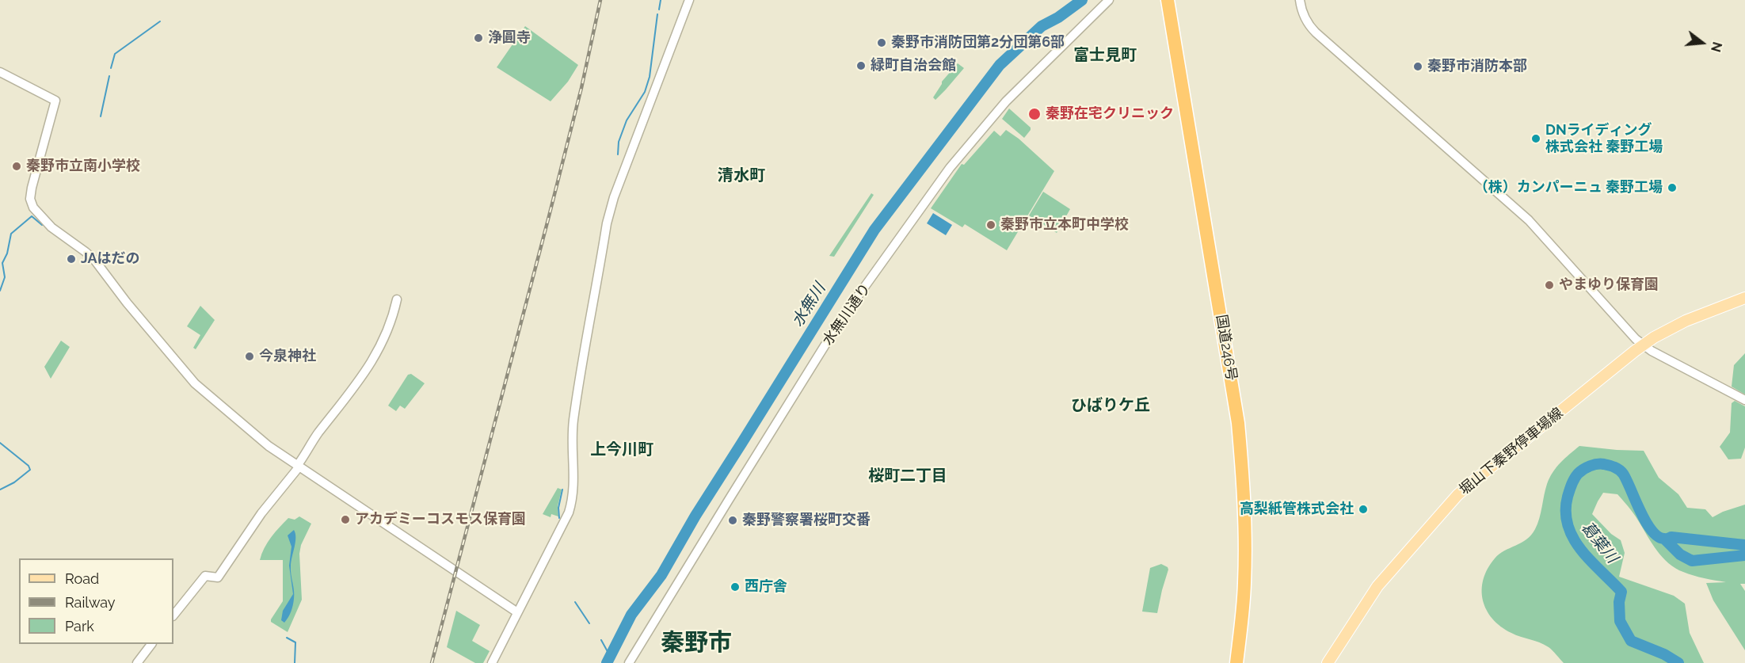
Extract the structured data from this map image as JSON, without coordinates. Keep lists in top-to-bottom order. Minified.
{"streets":{"highway":["国道246号"],"main road":["堀山下秦野停車場線"],"street":["水無川通り"]},"districts":["富士見町","清水町","ひばりケ丘","上今川町","桜町二丁目","秦野市"],"water":["水無川","葛葉川"],"places":["浄圓寺","秦野市消防団第2分団第6部","緑町自治会館","秦野市消防本部","秦野在宅クリニック","DNライディング 株式会社 秦野工場","秦野市立南小学校","（株）カンパーニュ 秦野工場","秦野市立本町中学校","JAはだの","やまゆり保育園","今泉神社","高梨紙管株式会社","アカデミーコスモス保育園","秦野警察署桜町交番","西庁舎"],"legend":["Road","Railway","Park"],"north":"right"}
